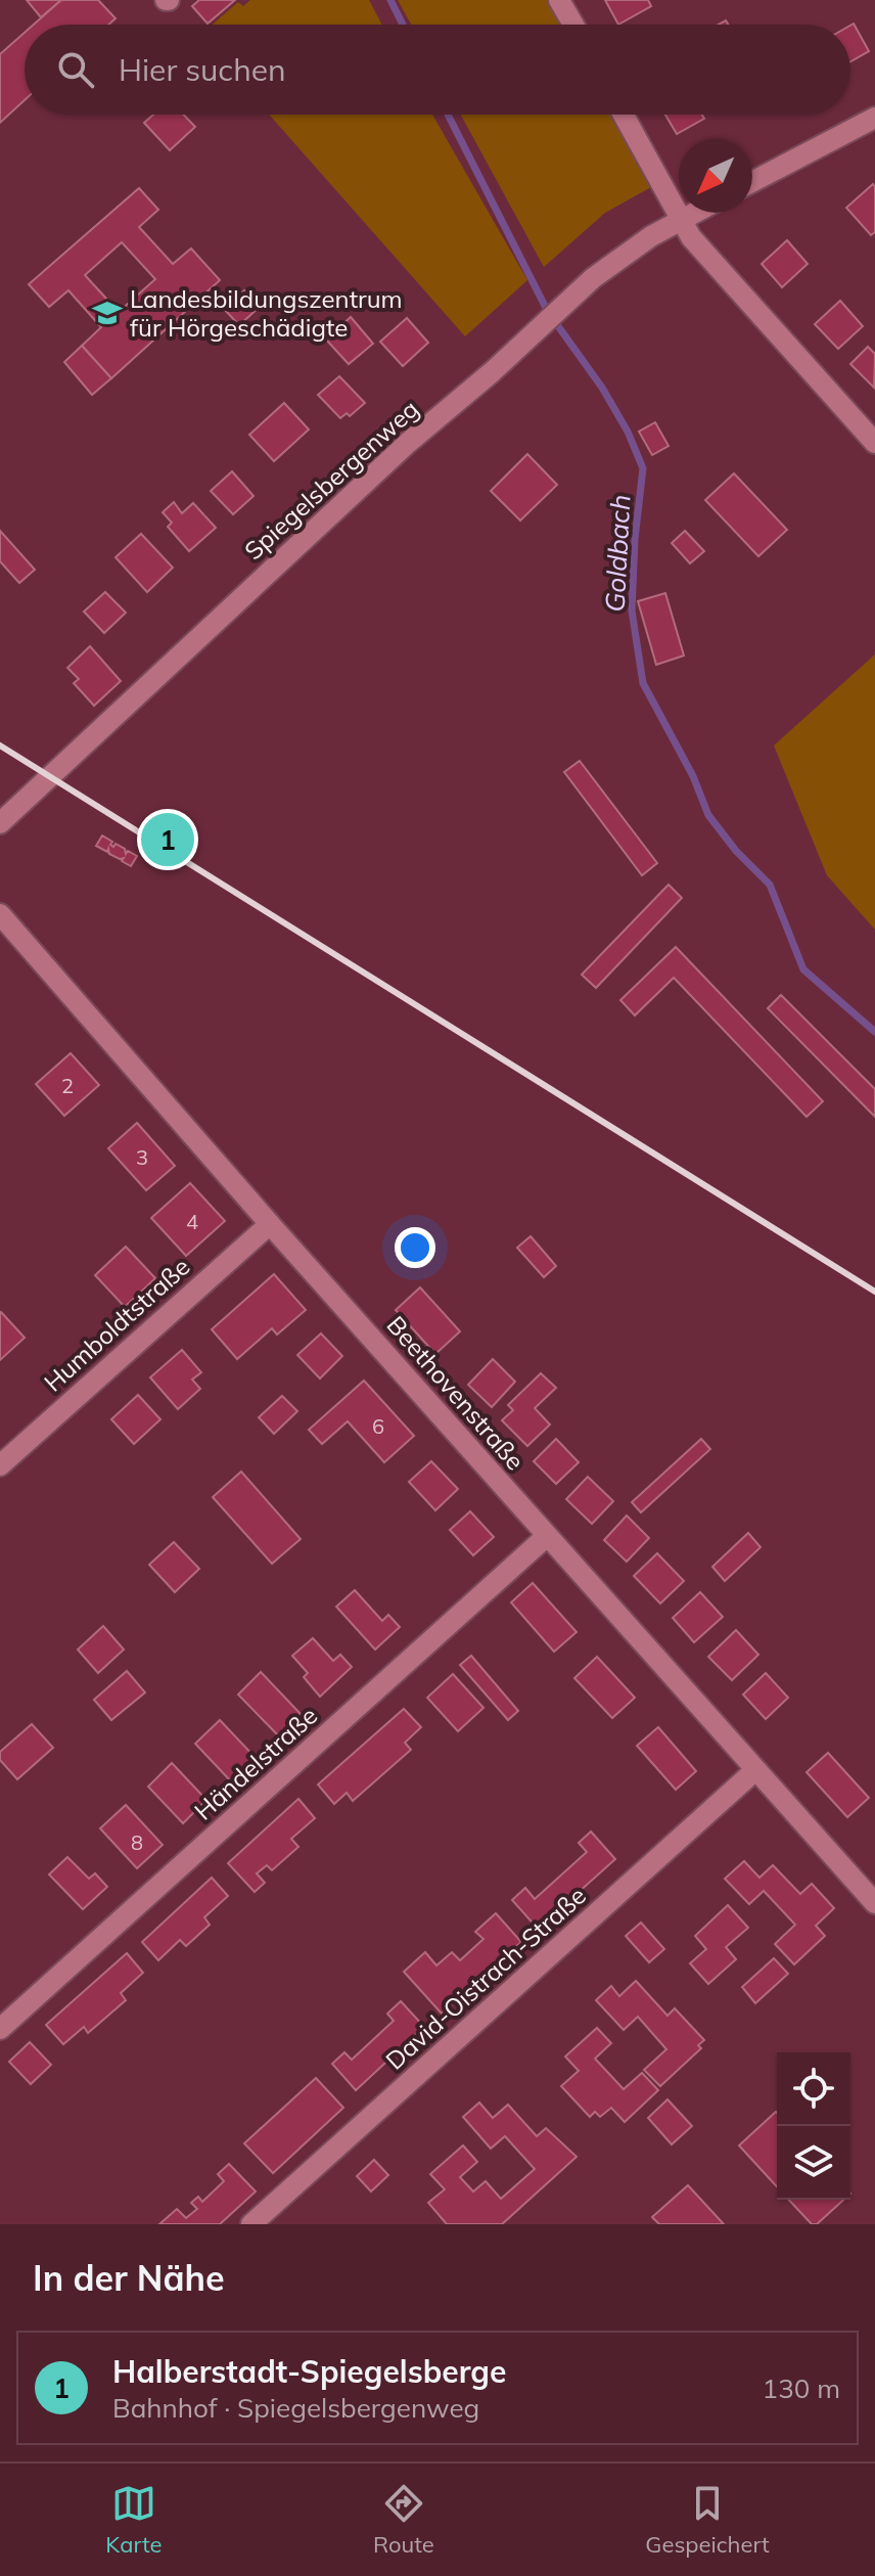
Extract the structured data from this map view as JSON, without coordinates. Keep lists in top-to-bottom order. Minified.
{"streets":{"street":["Spiegelsbergenweg","Humboldtstraße","Beethovenstraße","Händelstraße","David-Oistrach-Straße"]},"crossings":[["Humboldtstraße","Beethovenstraße"],["Beethovenstraße","Händelstraße"],["Beethovenstraße","David-Oistrach-Straße"]],"water":["Goldbach"],"places":{"school or university":["Landesbildungszentrum für Hörgeschädigte"]},"house_numbers":["2","3","4","6","8"],"north":"bottom left","page":{"search":"Hier suchen","pins":"1","heading":"In der Nähe","list":[{"mark":"1","name":"Halberstadt-Spiegelsberge","note":"Bahnhof · Spiegelsbergenweg","value":"130 m"}],"nav":["Karte","Route","Gespeichert"]}}
